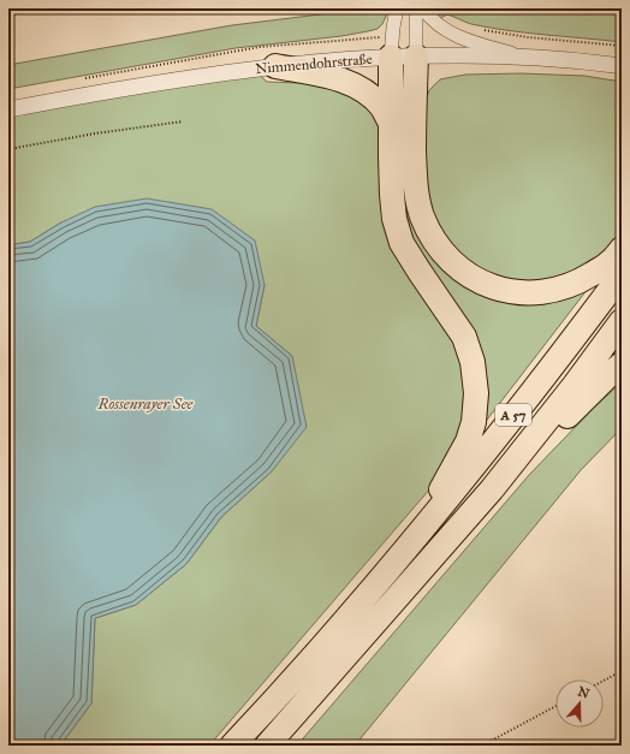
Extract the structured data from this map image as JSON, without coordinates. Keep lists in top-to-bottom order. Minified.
{"streets":{"highway":["A 57"],"street":["Nimmendohrstraße"]},"water":["Rossenrayer See"],"north":"top"}
